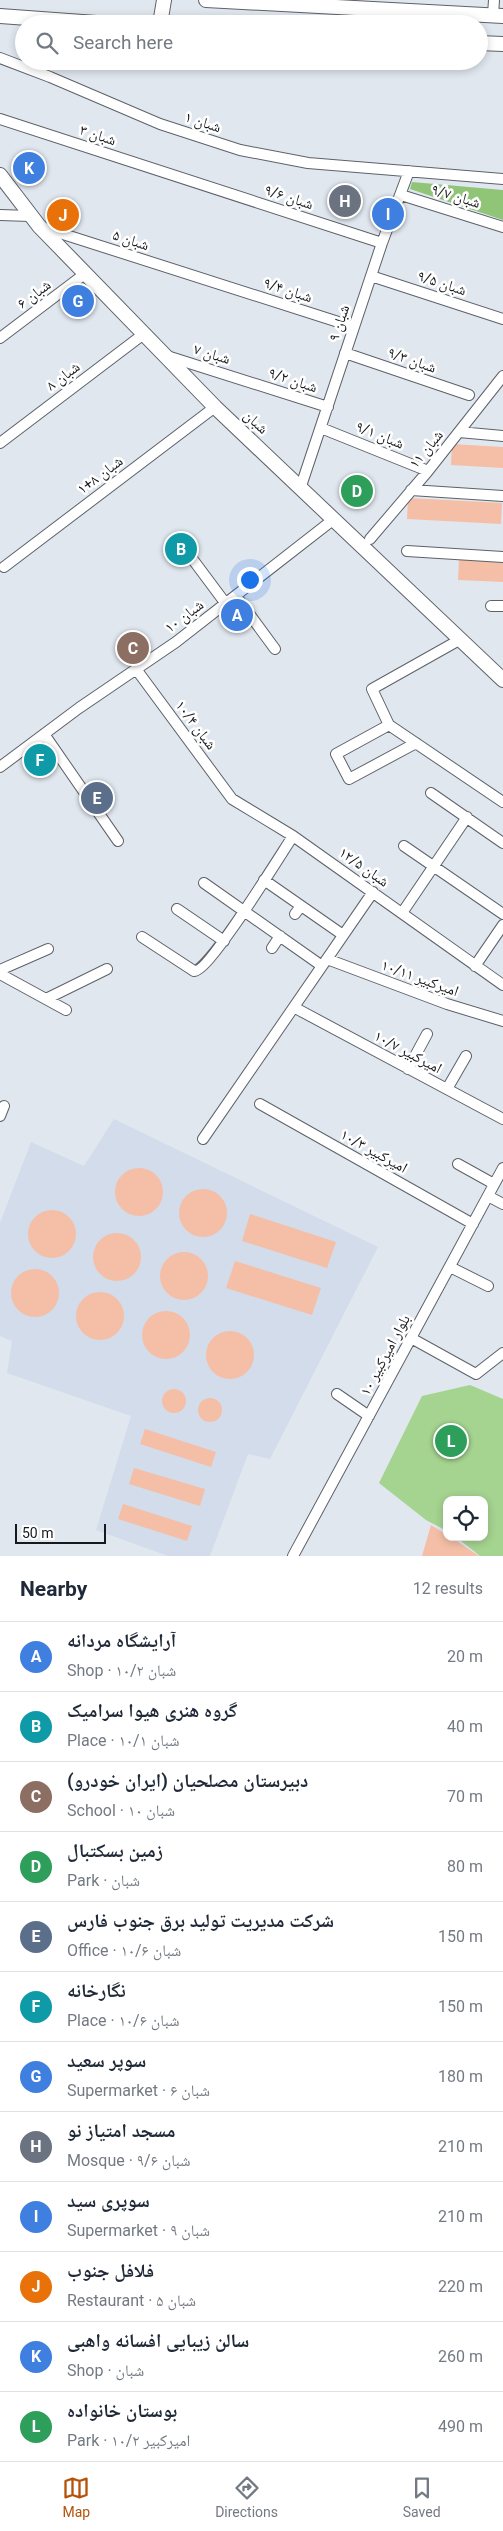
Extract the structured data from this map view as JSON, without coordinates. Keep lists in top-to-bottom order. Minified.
{"streets":{"street":["۱ شبان","۳ شبان","۹/۷ شبان","۹/۶ شبان","۵ شبان","۹/۵ شبان","۹/۴ شبان","۶ شبان","۹ شبان","۷ شبان","۹/۳ شبان","۸ شبان","۹/۲ شبان","شبان","۹/۱ شبان","۱۱ شبان","۱+۸ شبان","۱۰ شبان","۱۰/۴ شبان","۱۲/۵ شبان","۱۰/۱۱ امیرکبیر","۱۰/۷ امیرکبیر","۱۰/۳ امیرکبیر","۱۰ بلوار امیرکبیر"]},"crossings":[["۱ شبان","۹ شبان"],["۳ شبان","۹/۶ شبان"],["۹/۷ شبان","۹ شبان"],["۹/۶ شبان","۹ شبان"],["۵ شبان","۹/۴ شبان"],["۵ شبان","شبان"],["۹/۵ شبان","۹ شبان"],["۹/۴ شبان","۹ شبان"],["۶ شبان","شبان"],["۹ شبان","۹/۳ شبان"],["۹ شبان","۹/۲ شبان"],["۹ شبان","شبان"],["۹ شبان","۹/۱ شبان"],["۷ شبان","۹/۲ شبان"],["۷ شبان","شبان"],["۸ شبان","شبان"],["شبان","۱+۸ شبان"],["شبان","۱۰ شبان"],["۹/۱ شبان","۱۱ شبان"],["۱۰ شبان","۱۰/۴ شبان"],["۱۰/۴ شبان","۱۲/۵ شبان"],["۱۰/۳ امیرکبیر","۱۰ بلوار امیرکبیر"]],"scale_bar":"50 m","page":{"search":"Search here","pins":["K","H","I","J","G","D","B","A","C","F","E","L"],"scale":"50 m","heading":["Nearby","12 results"],"list":[{"mark":"A","name":"آرایشگاه مردانه","note":"Shop · ۱۰/۲ شبان","value":"20 m"},{"mark":"B","name":"گروه هنری هیوا سرامیک","note":"Place · ۱۰/۱ شبان","value":"40 m"},{"mark":"C","name":"دبیرستان مصلحیان (ایران خودرو)","note":"School · ۱۰ شبان","value":"70 m"},{"mark":"D","name":"زمین بسکتبال","note":"Park · شبان","value":"80 m"},{"mark":"E","name":"شرکت مدیریت تولید برق جنوب فارس","note":"Office · ۱۰/۶ شبان","value":"150 m"},{"mark":"F","name":"نگارخانه","note":"Place · ۱۰/۶ شبان","value":"150 m"},{"mark":"G","name":"سوپر سعید","note":"Supermarket · ۶ شبان","value":"180 m"},{"mark":"H","name":"مسجد امتیاز نو","note":"Mosque · ۹/۶ شبان","value":"210 m"},{"mark":"I","name":"سوپری سید","note":"Supermarket · ۹ شبان","value":"210 m"},{"mark":"J","name":"فلافل جنوب","note":"Restaurant · ۵ شبان","value":"220 m"},{"mark":"K","name":"سالن زیبایی افسانه واهبی","note":"Shop · شبان","value":"260 m"},{"mark":"L","name":"بوستان خانواده","note":"Park · ۱۰/۲ امیرکبیر","value":"490 m"}],"nav":["Map","Directions","Saved"]}}
